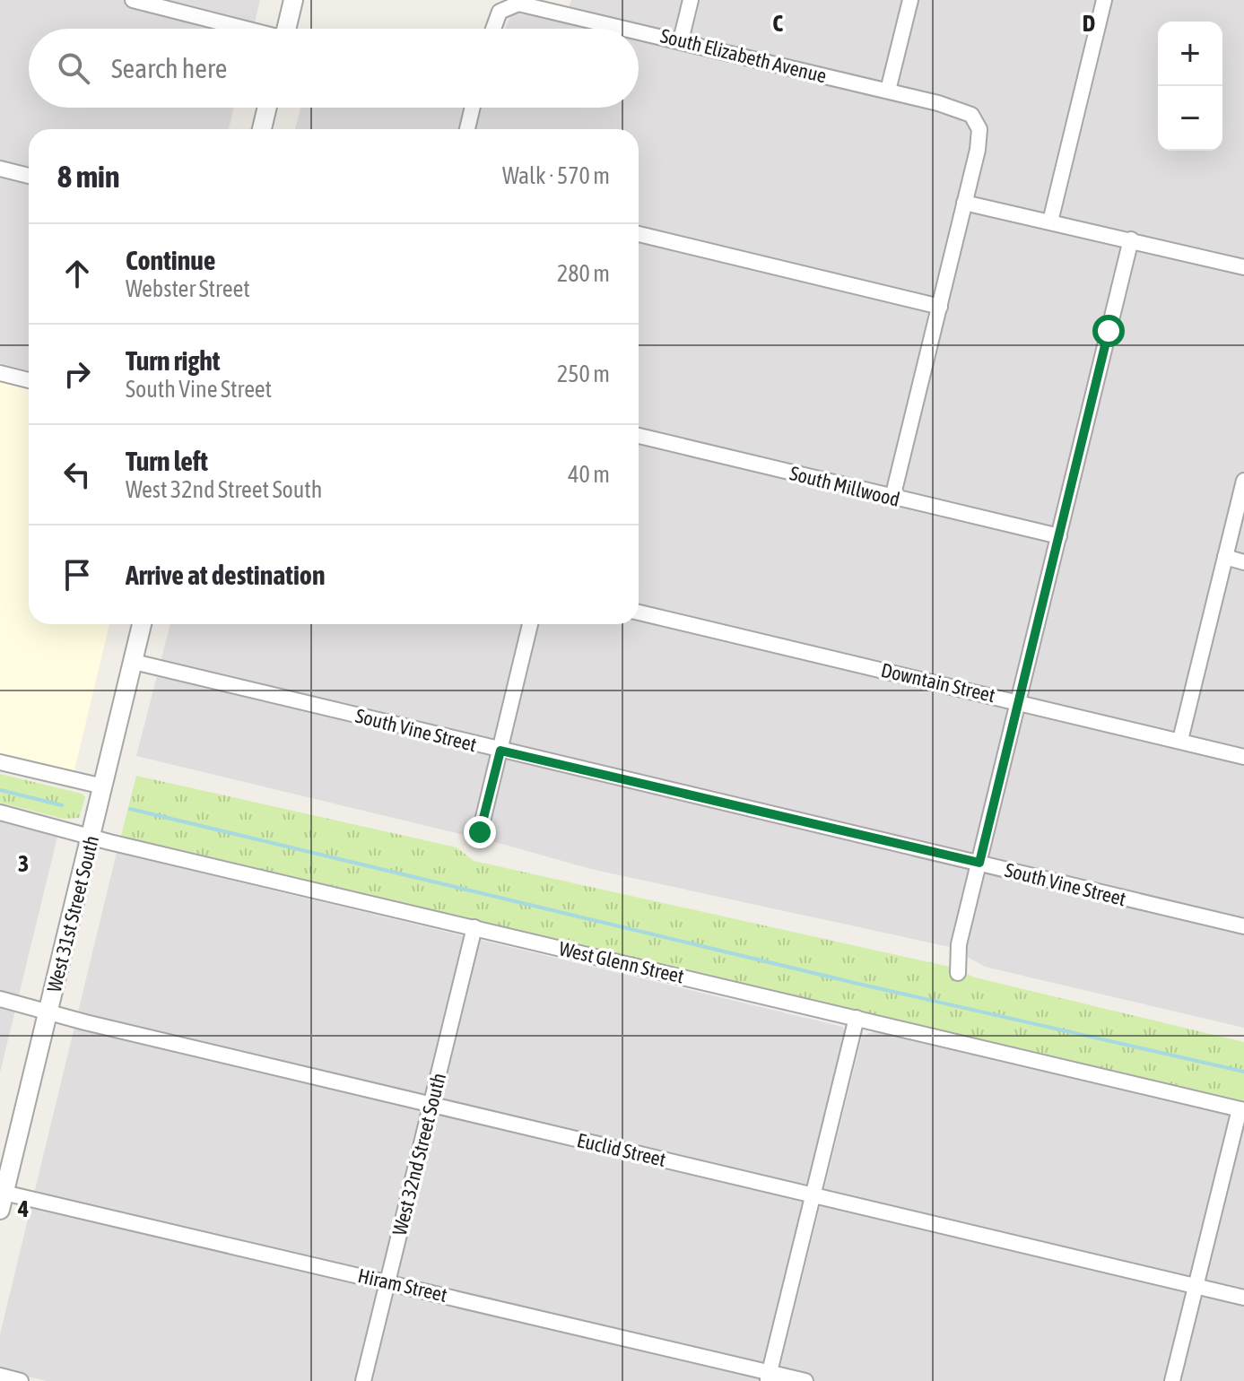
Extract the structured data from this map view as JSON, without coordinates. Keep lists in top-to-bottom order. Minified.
{"streets":{"street":["South Elizabeth Avenue","South Millwood","Downtain Street","South Vine Street","West 31st Street South","West Glenn Street","Euclid Street","West 32nd Street South","Hiram Street"]},"crossings":[["South Vine Street","West 31st Street South"],["West 31st Street South","West Glenn Street"],["West 31st Street South","Euclid Street"],["West 31st Street South","Hiram Street"],["West Glenn Street","West 32nd Street South"],["Euclid Street","West 32nd Street South"],["West 32nd Street South","Hiram Street"]],"page":{"map_buttons":["+","−"],"search":"Search here","heading":["8 min","Walk · 570 m"],"list":[["Continue","Webster Street","280 m"],["Turn right","South Vine Street","250 m"],["Turn left","West 32nd Street South","40 m"],"Arrive at destination"]},"grid":{"columns":["C","D"],"rows":["3","4"]}}
